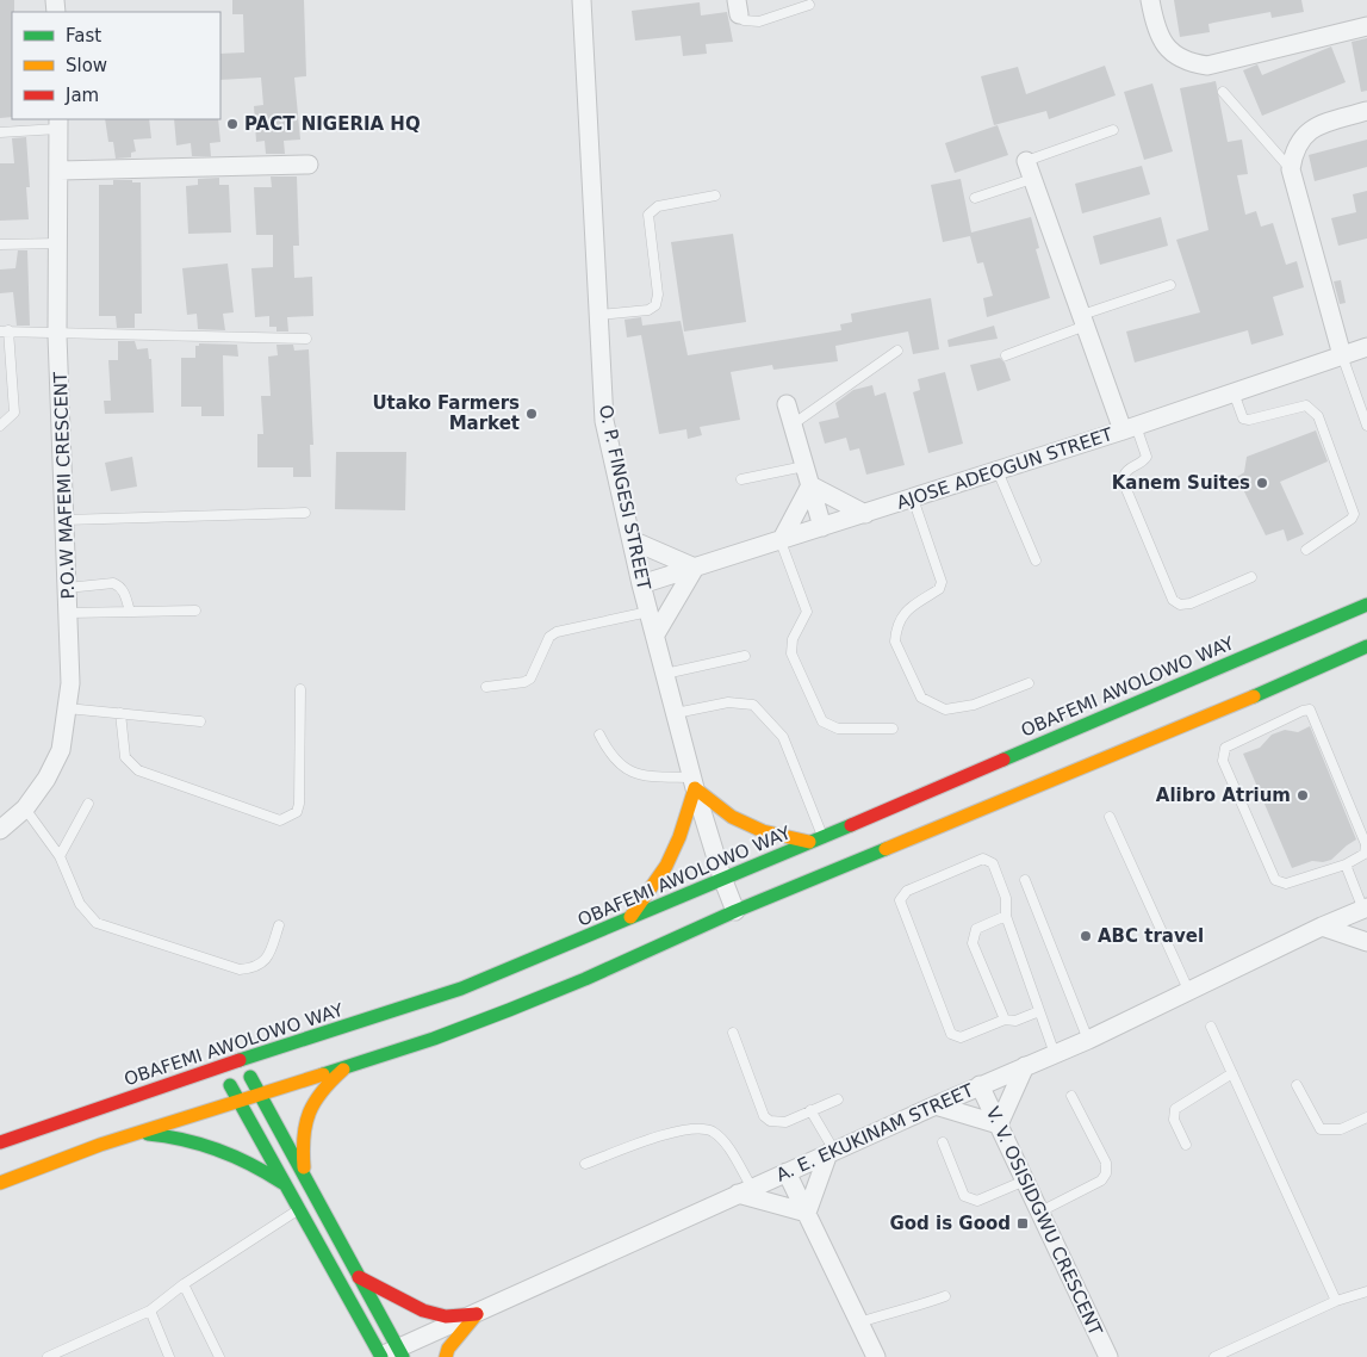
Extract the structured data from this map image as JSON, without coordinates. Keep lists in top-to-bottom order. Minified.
{"streets":{"main road":["OBAFEMI AWOLOWO WAY"],"street":["AJOSE ADEOGUN STREET","P.O.W MAFEMI CRESCENT","O. P. FINGESI STREET","A. E. EKUKINAM STREET","V. V. OSISIDGWU CRESCENT"]},"crossings":[["AJOSE ADEOGUN STREET","O. P. FINGESI STREET"],["O. P. FINGESI STREET","OBAFEMI AWOLOWO WAY"],["A. E. EKUKINAM STREET","V. V. OSISIDGWU CRESCENT"]],"places":{"other":["PACT NIGERIA HQ","Utako Farmers Market","Kanem Suites","Alibro Atrium","ABC travel"],"transit":["God is Good"]},"legend":["Fast","Slow","Jam"]}
